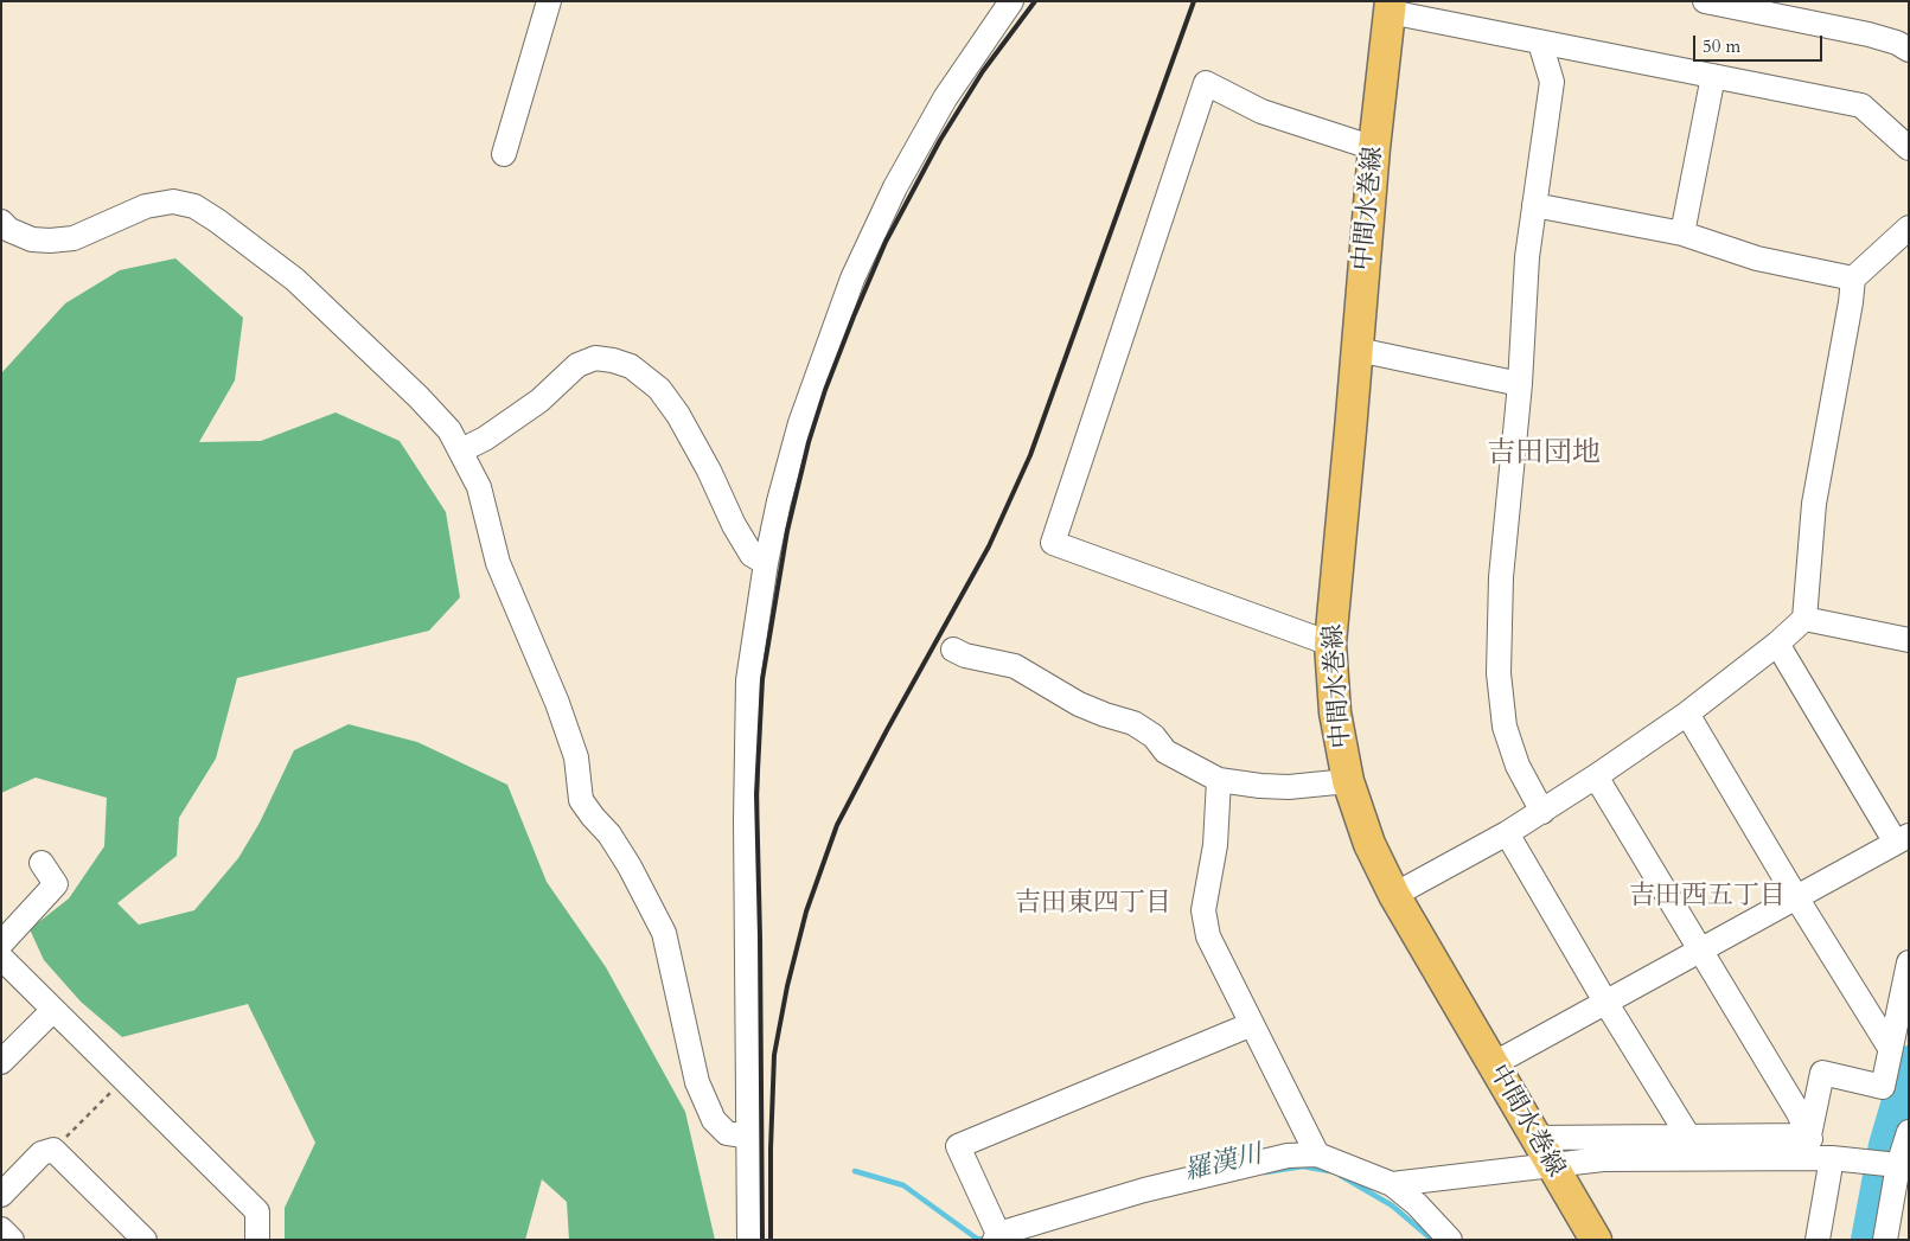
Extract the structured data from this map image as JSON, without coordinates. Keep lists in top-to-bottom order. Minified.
{"streets":{"main road":["中間水巻線"]},"districts":["吉田団地","吉田西五丁目","吉田東四丁目"],"water":["羅漢川"],"scale_bar":"50 m"}
